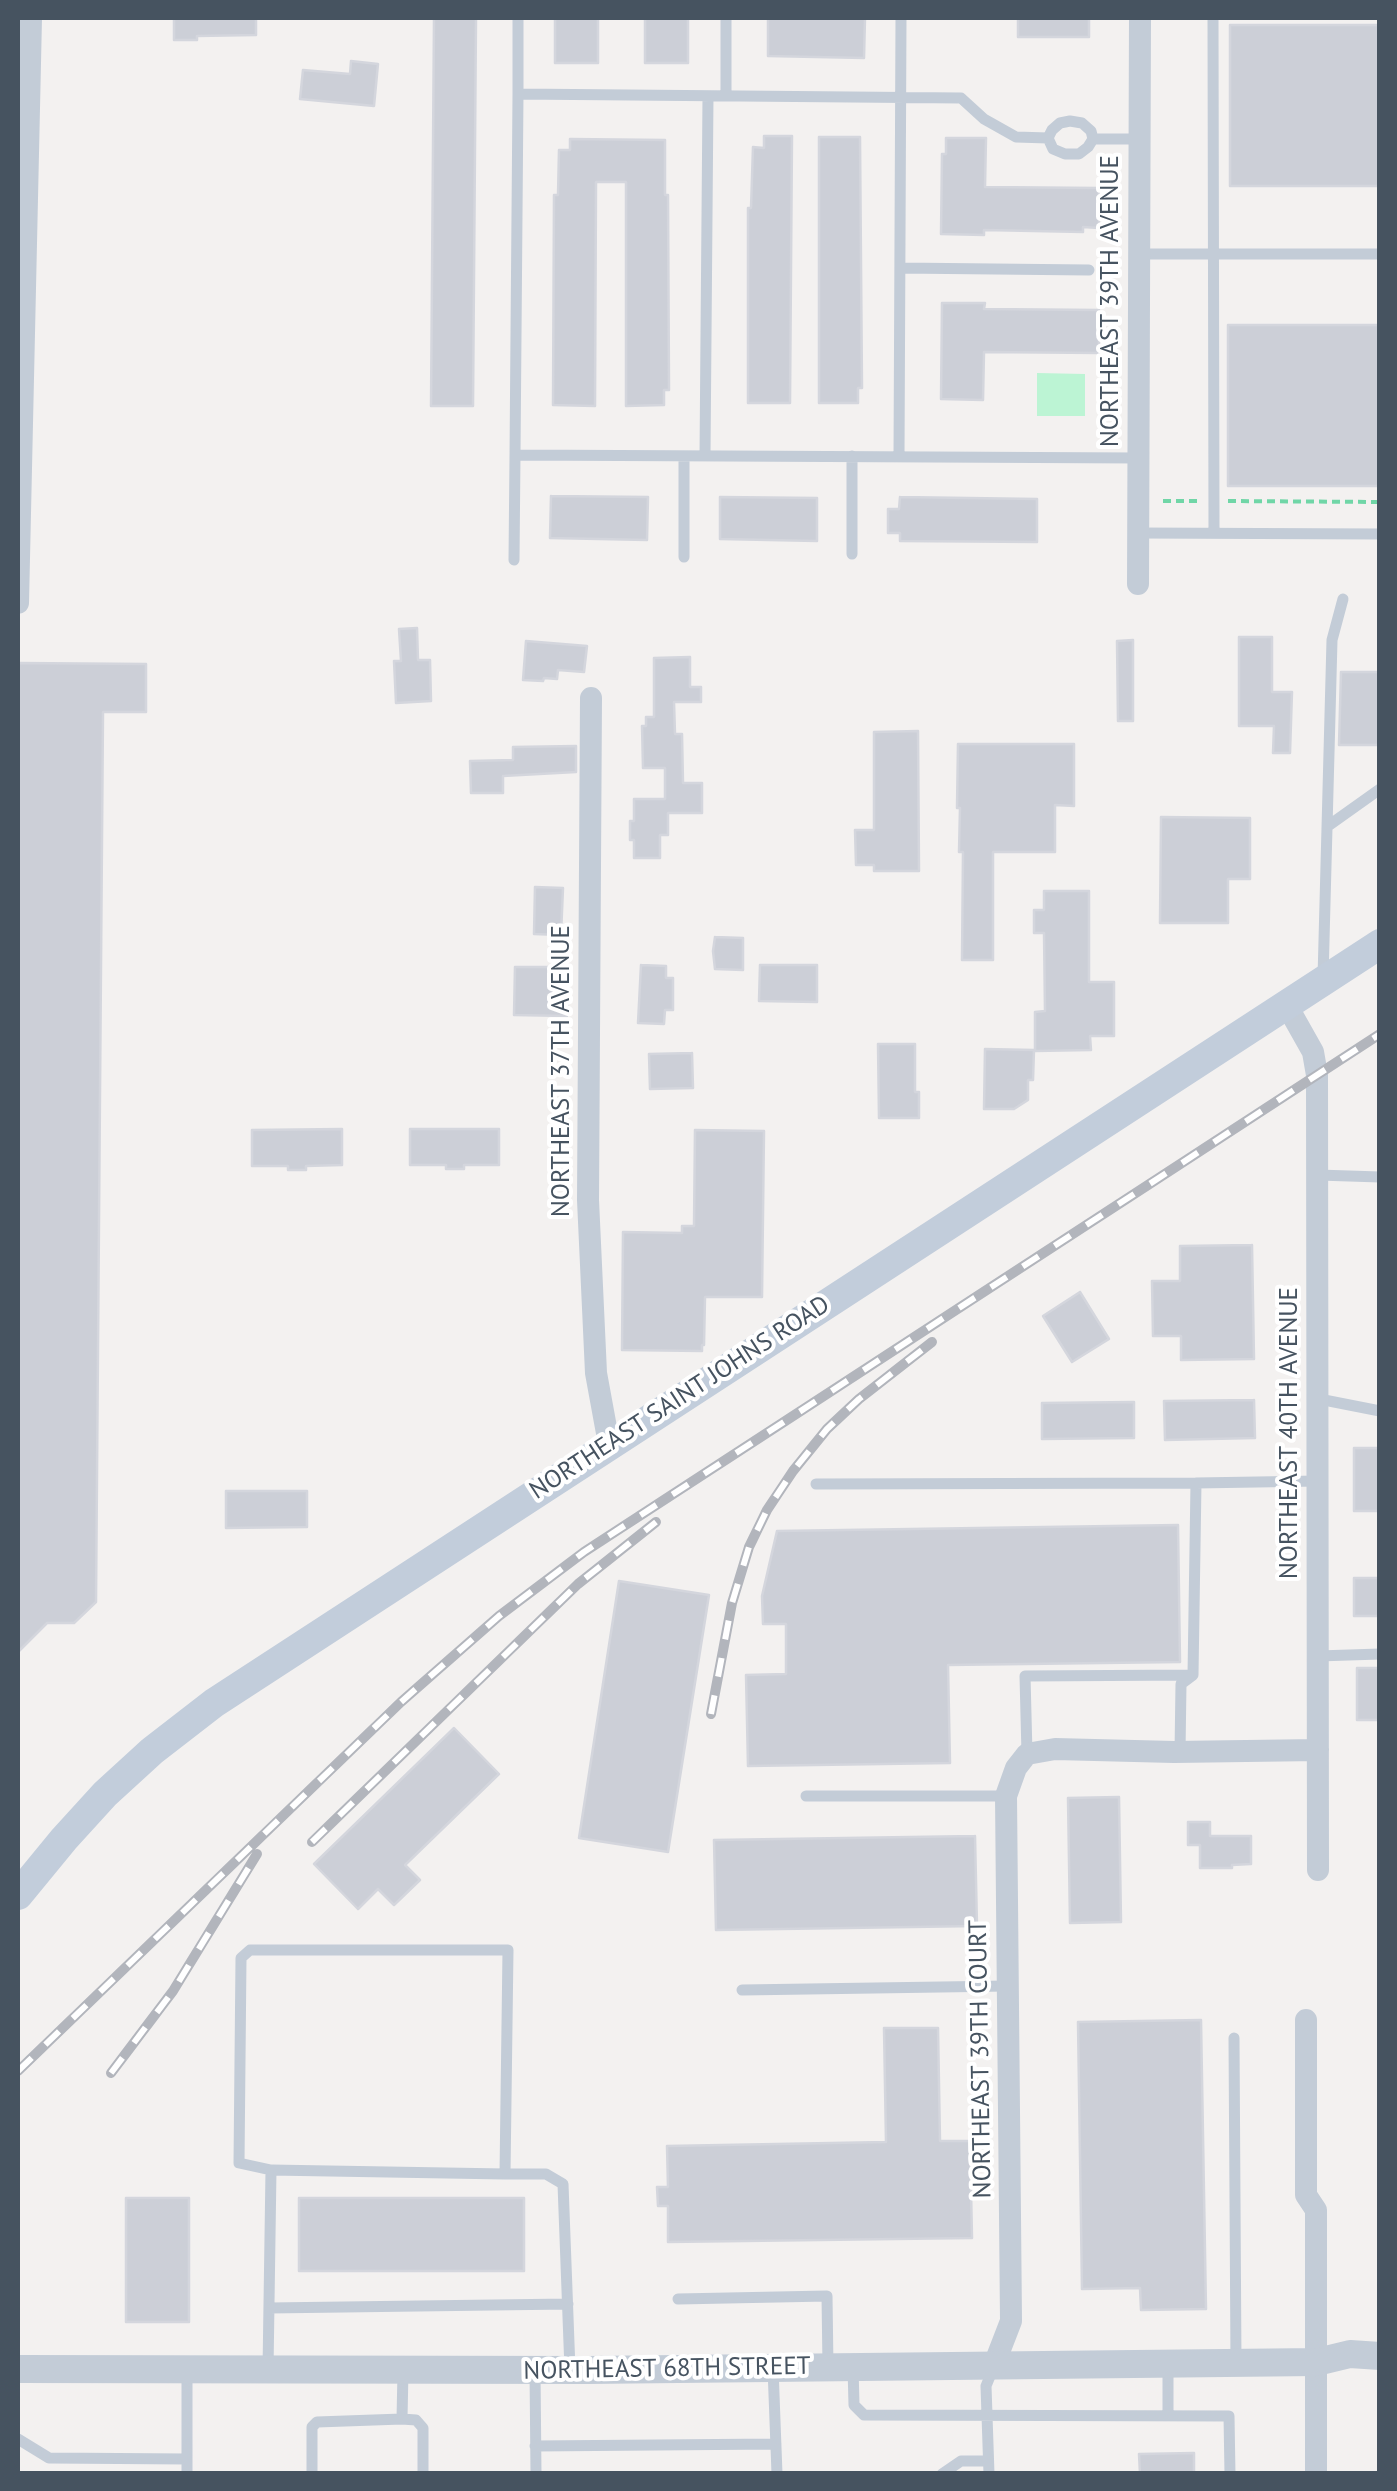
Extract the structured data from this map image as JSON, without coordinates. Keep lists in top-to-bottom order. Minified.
{"streets":{"main road":["NORTHEAST SAINT JOHNS ROAD"],"street":["NORTHEAST 39TH AVENUE","NORTHEAST 37TH AVENUE","NORTHEAST 40TH AVENUE","NORTHEAST 39TH COURT","NORTHEAST 68TH STREET"]},"crossings":[["NORTHEAST 37TH AVENUE","NORTHEAST SAINT JOHNS ROAD"],["NORTHEAST SAINT JOHNS ROAD","NORTHEAST 40TH AVENUE"],["NORTHEAST 39TH COURT","NORTHEAST 68TH STREET"]]}
